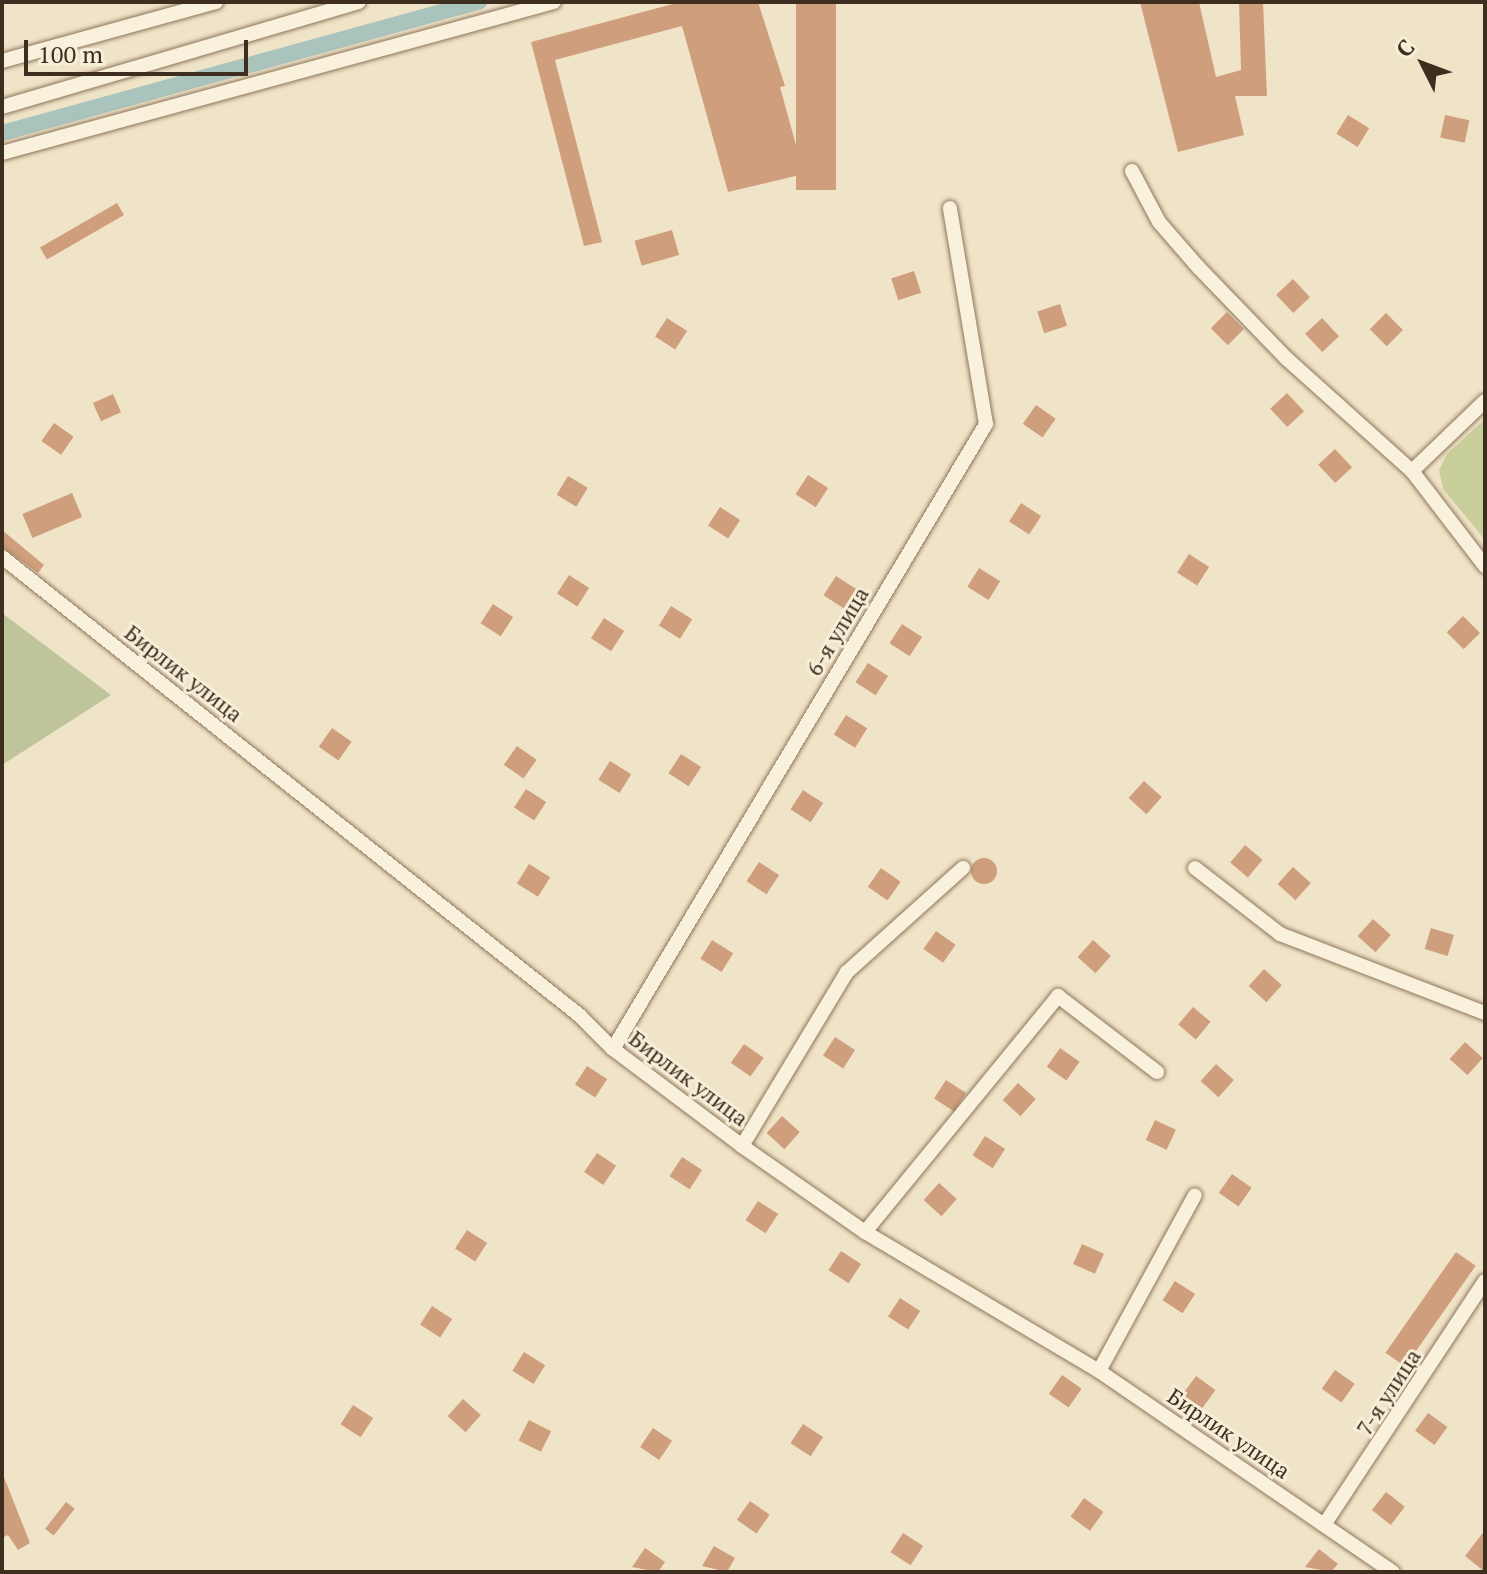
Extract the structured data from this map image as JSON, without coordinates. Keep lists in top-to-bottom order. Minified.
{"streets":{"street":["6-я улица","Бирлик улица","7-я улица"]},"crossings":[["6-я улица","Бирлик улица"],["Бирлик улица","7-я улица"]],"scale_bar":"100 m","north":"top left"}
